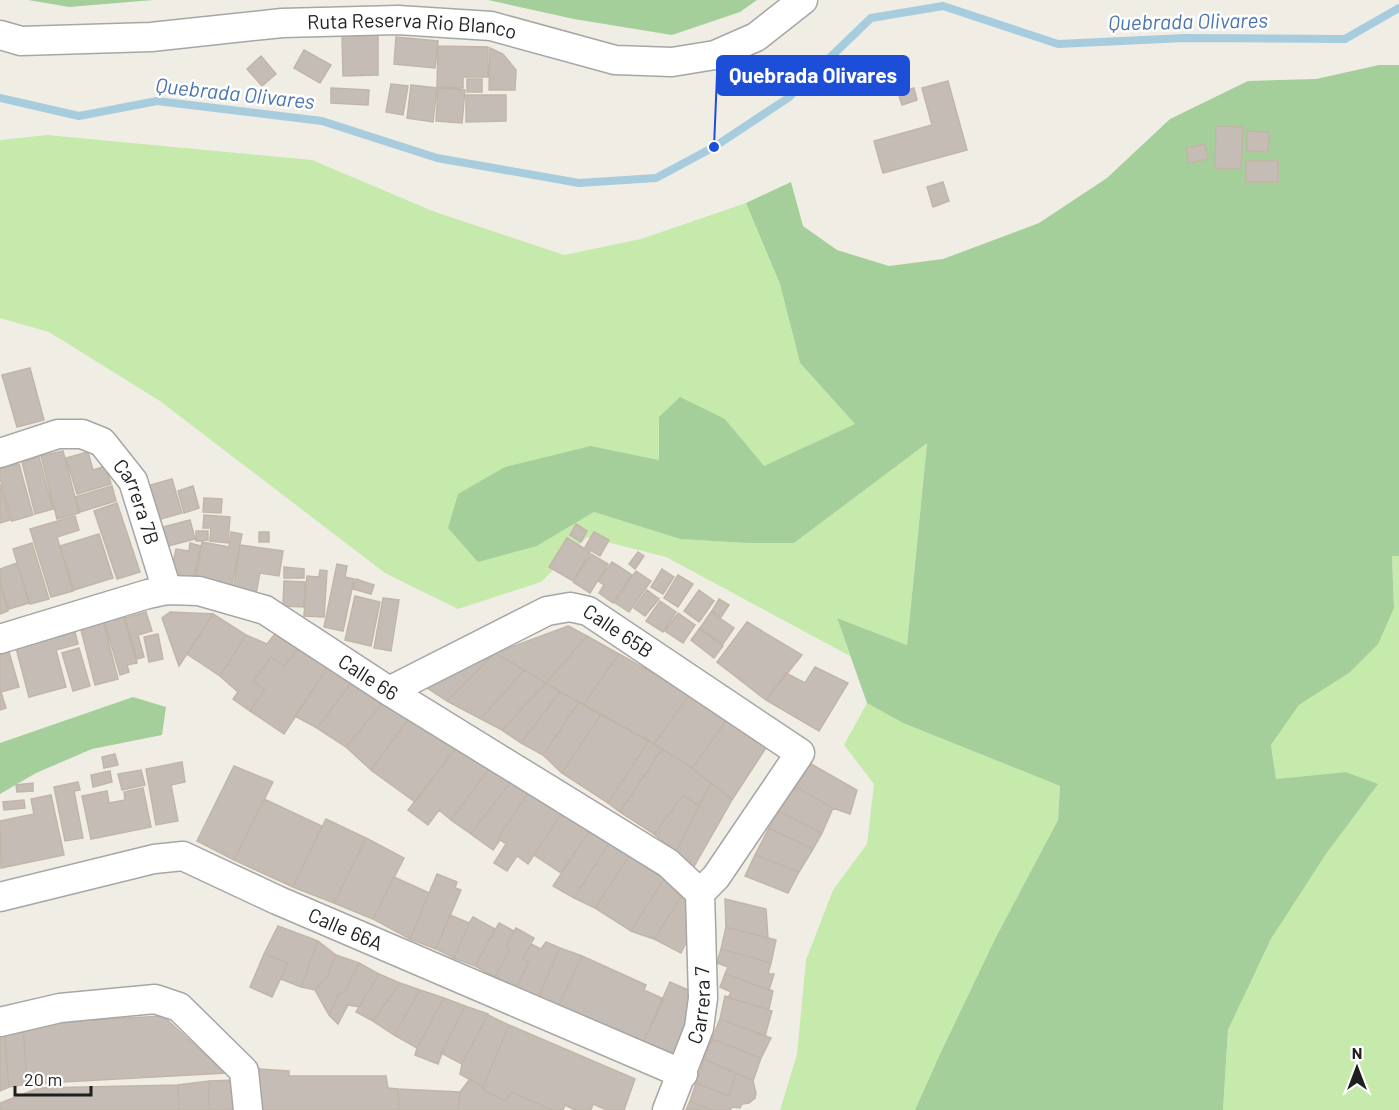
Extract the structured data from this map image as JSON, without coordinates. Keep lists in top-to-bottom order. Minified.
{"streets":{"street":["Ruta Reserva Rio Blanco","Carrera 7B","Calle 65B","Calle 66","Calle 66A","Carrera 7"]},"crossings":[["Carrera 7B","Calle 66"],["Calle 65B","Calle 66"],["Calle 65B","Carrera 7"],["Calle 66","Carrera 7"],["Calle 66A","Carrera 7"]],"water":["Quebrada Olivares"],"places":["Quebrada Olivares"],"scale_bar":"20 m","north":"top"}
